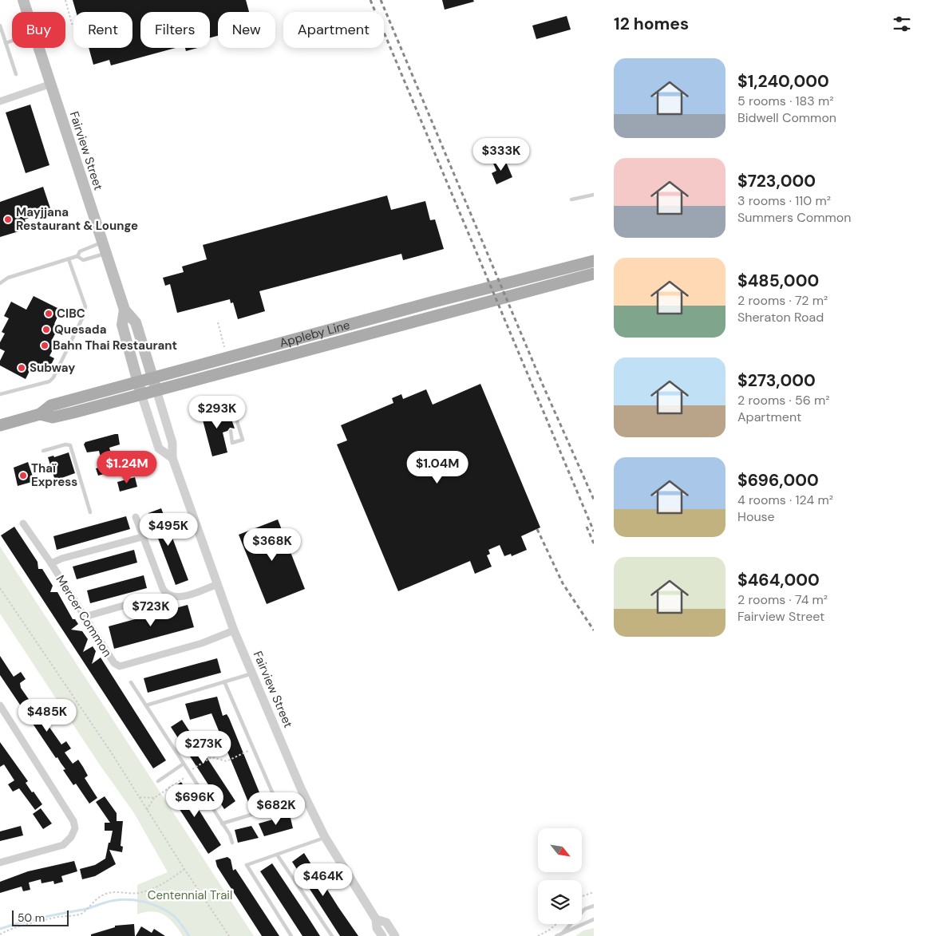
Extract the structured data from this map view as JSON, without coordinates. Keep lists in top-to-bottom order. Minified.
{"streets":{"main road":["Fairview Street","Appleby Line"],"street":["Mercer Common"]},"crossings":[["Fairview Street","Appleby Line"],["Fairview Street","Mercer Common"]],"parks":["Centennial Trail"],"places":["Mayjjana Restaurant & Lounge","CIBC","Quesada","Bahn Thai Restaurant","Subway","Thaï Express"],"scale_bar":"50 m","north":"bottom right","page":{"heading":"12 homes","chip":["Buy","Rent","Filters","New","Apartment"],"list":[{"name":"$1,240,000","note":"5 rooms · 183 m² · Bidwell Common"},{"name":"$723,000","note":"3 rooms · 110 m² · Summers Common"},{"name":"$485,000","note":"2 rooms · 72 m² · Sheraton Road"},{"name":"$273,000","note":"2 rooms · 56 m² · Apartment"},{"name":"$696,000","note":"4 rooms · 124 m² · House"},{"name":"$464,000","note":"2 rooms · 74 m² · Fairview Street"}],"price":["$333K","$293K","$1.24M","$1.04M","$495K","$368K","$723K","$485K","$273K","$696K","$682K","$464K"],"scale":"50 m"}}
